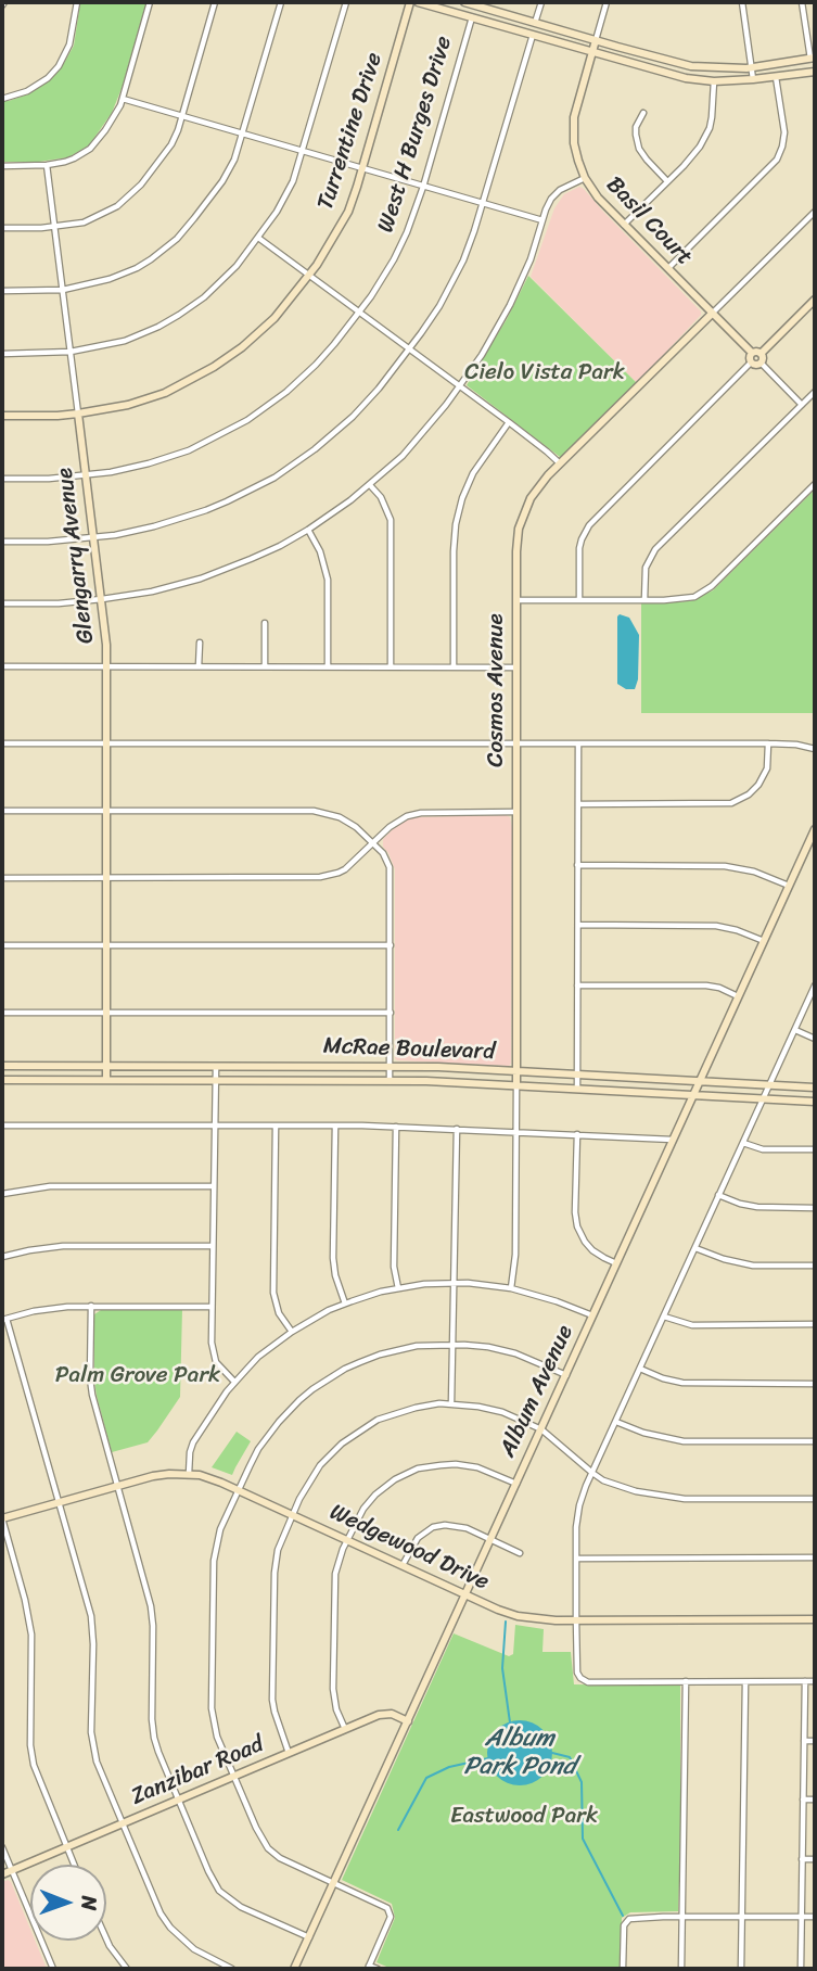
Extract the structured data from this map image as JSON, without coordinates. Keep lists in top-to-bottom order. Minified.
{"streets":{"street":["Turrentine Drive","West H Burges Drive","Basil Court","Glengarry Avenue","Cosmos Avenue","McRae Boulevard","Album Avenue","Wedgewood Drive","Zanzibar Road"]},"crossings":[["Turrentine Drive","Glengarry Avenue"],["West H Burges Drive","Glengarry Avenue"],["Basil Court","Cosmos Avenue"],["Glengarry Avenue","McRae Boulevard"],["Cosmos Avenue","McRae Boulevard"],["McRae Boulevard","Album Avenue"],["Album Avenue","Wedgewood Drive"],["Album Avenue","Zanzibar Road"]],"water":["Album Park Pond"],"parks":["Cielo Vista Park","Palm Grove Park","Eastwood Park"],"north":"right"}
